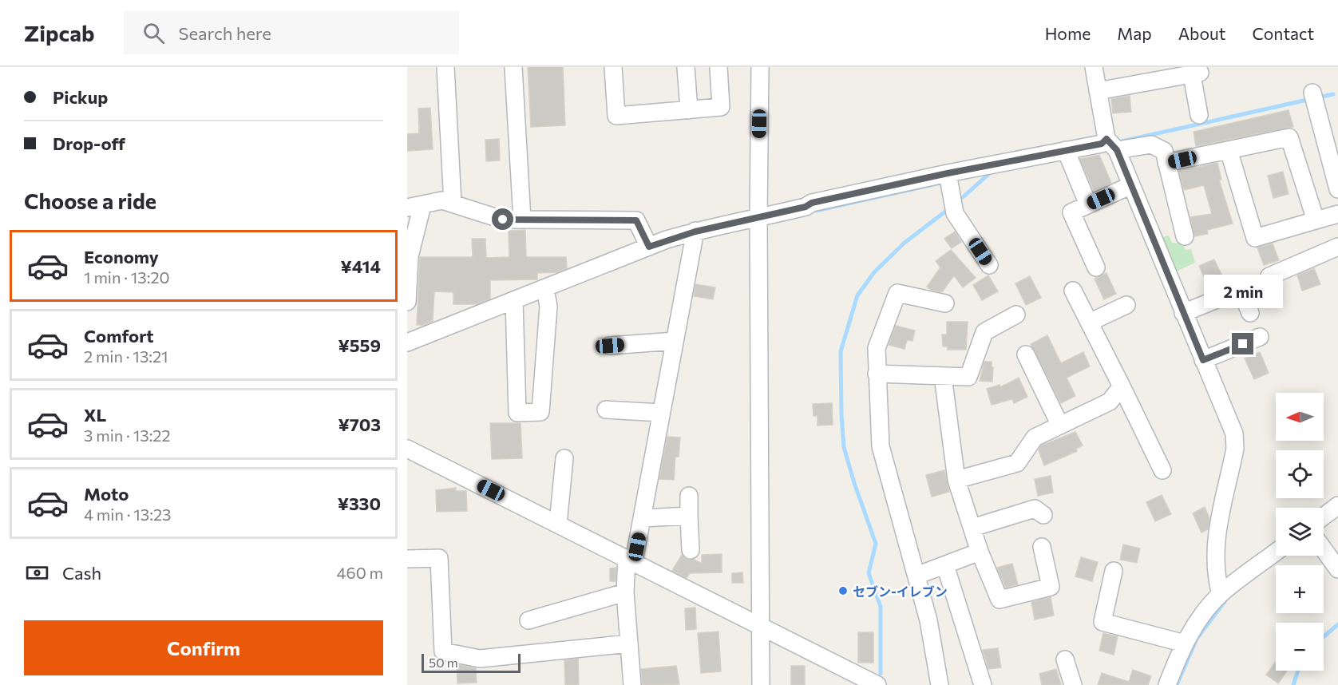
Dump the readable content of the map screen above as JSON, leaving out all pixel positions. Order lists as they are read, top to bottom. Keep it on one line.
{"places":["セブン-イレブン"],"scale_bar":"50 m","north":"left","page":{"header":"Zipcab","search":"Search here","nav":["Home","Map","About","Contact"],"banner":["Pickup","Drop-off"],"heading":"Choose a ride","list":[{"name":"Economy","note":"1 min · 13:20","value":"¥414"},{"name":"Comfort","note":"2 min · 13:21","value":"¥559"},{"name":"XL","note":"3 min · 13:22","value":"¥703"},{"name":"Moto","note":"4 min · 13:23","value":"¥330"}],"bubble":"2 min","map_buttons":["+","−"],"pay":["Cash","460 m"],"buttons":"Confirm","scale":"50 m"}}
